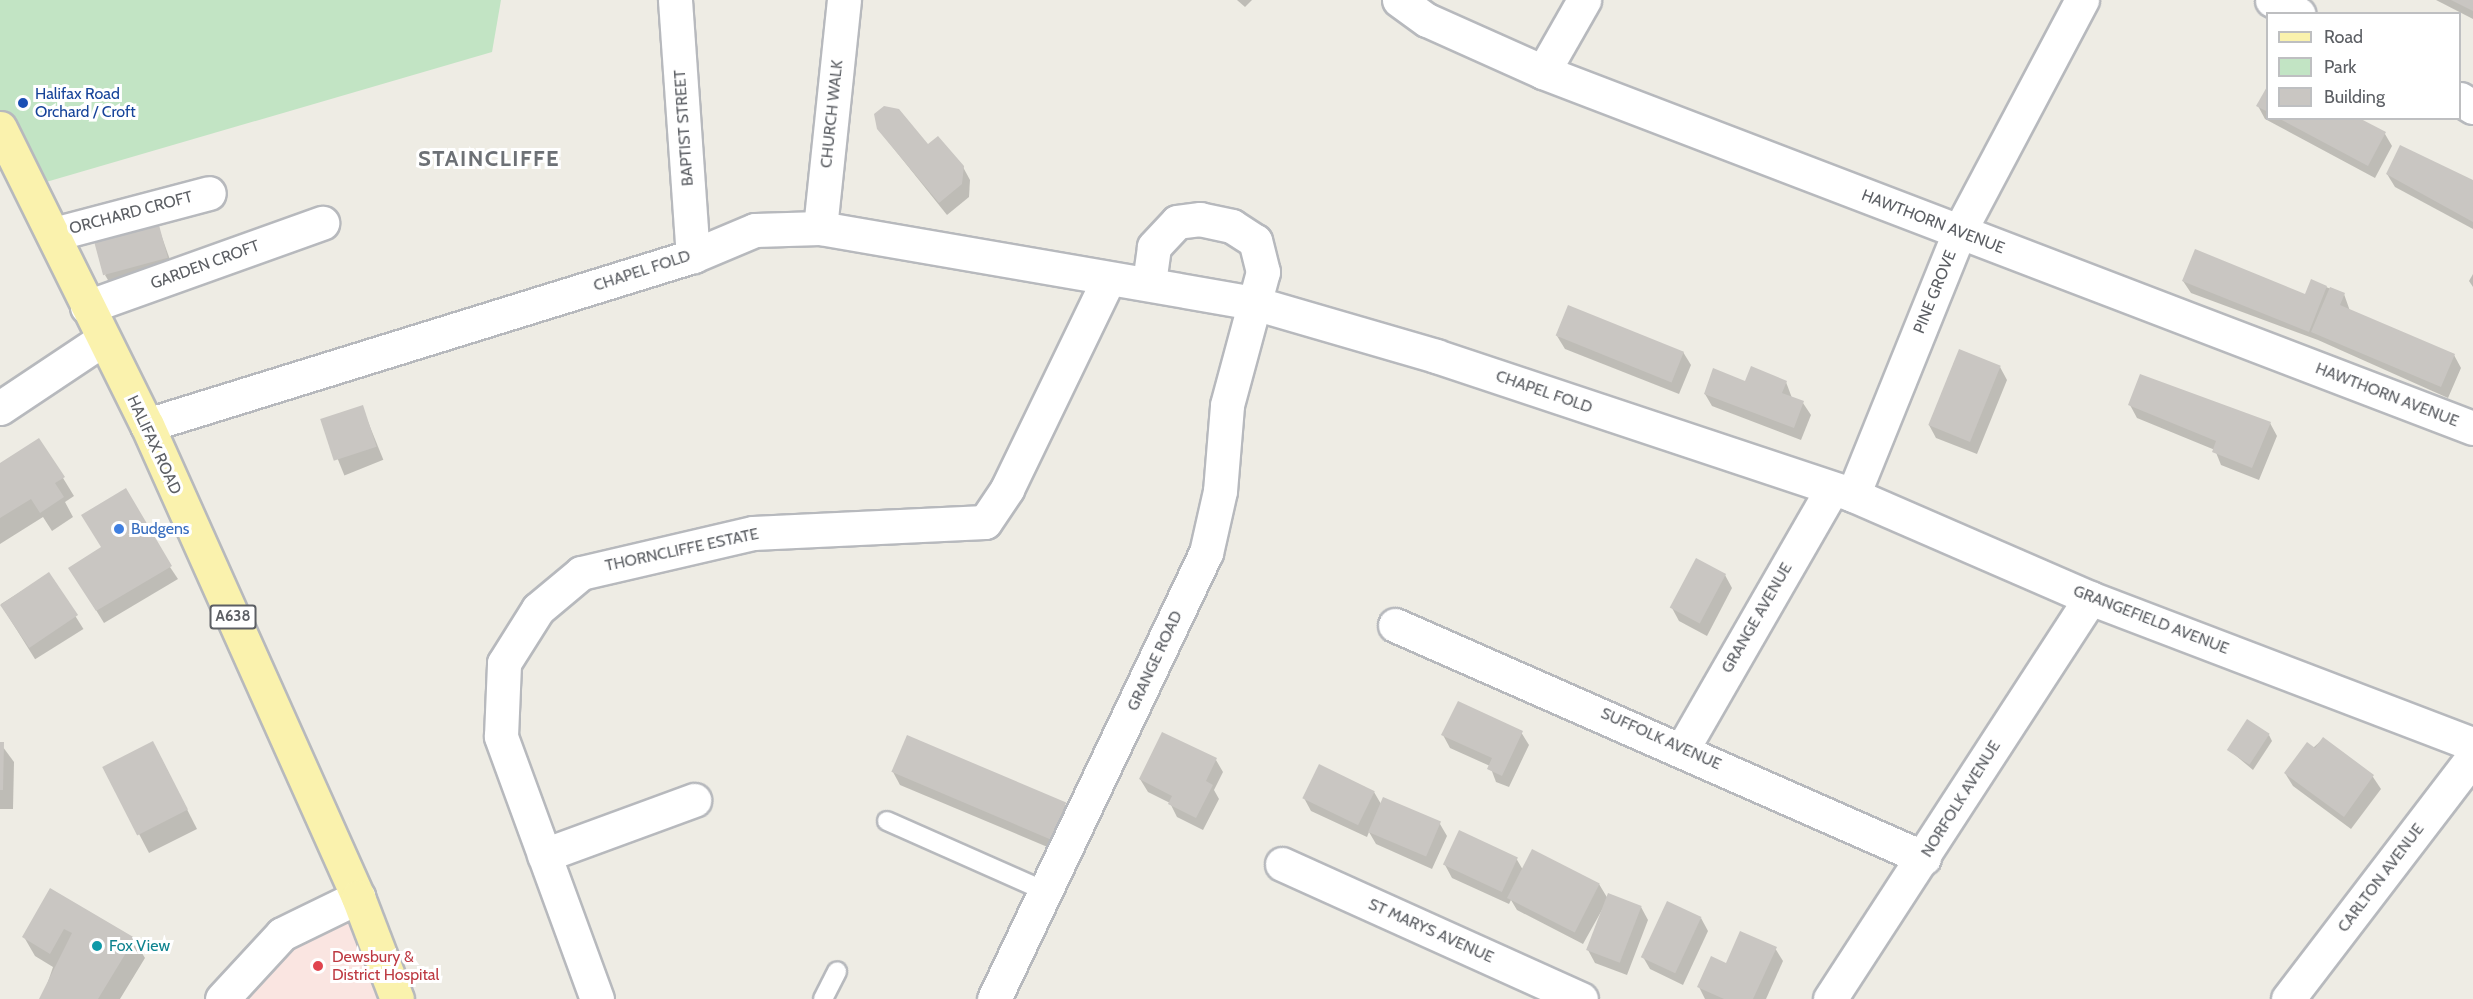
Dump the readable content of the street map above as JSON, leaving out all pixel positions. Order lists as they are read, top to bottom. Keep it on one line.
{"streets":{"main road":["HALIFAX ROAD","A638"],"street":["CHURCH WALK","BAPTIST STREET","ORCHARD CROFT","HAWTHORN AVENUE","GARDEN CROFT","CHAPEL FOLD","PINE GROVE","THORNCLIFFE ESTATE","GRANGE AVENUE","GRANGEFIELD AVENUE","GRANGE ROAD","SUFFOLK AVENUE","NORFOLK AVENUE","CARLTON AVENUE","ST MARYS AVENUE"]},"crossings":[["CHURCH WALK","CHAPEL FOLD"],["BAPTIST STREET","CHAPEL FOLD"],["ORCHARD CROFT","HALIFAX ROAD"],["HAWTHORN AVENUE","PINE GROVE"],["GARDEN CROFT","HALIFAX ROAD"],["CHAPEL FOLD","PINE GROVE"],["CHAPEL FOLD","HALIFAX ROAD"],["CHAPEL FOLD","THORNCLIFFE ESTATE"],["CHAPEL FOLD","GRANGE AVENUE"],["CHAPEL FOLD","GRANGEFIELD AVENUE"],["CHAPEL FOLD","GRANGE ROAD"],["PINE GROVE","GRANGE AVENUE"],["PINE GROVE","GRANGEFIELD AVENUE"],["GRANGE AVENUE","GRANGEFIELD AVENUE"],["GRANGE AVENUE","SUFFOLK AVENUE"],["GRANGEFIELD AVENUE","NORFOLK AVENUE"],["SUFFOLK AVENUE","NORFOLK AVENUE"]],"districts":["STAINCLIFFE"],"places":["Halifax Road Orchard / Croft","Budgens","Fox View","Dewsbury & District Hospital"],"legend":["Road","Park","Building"]}
